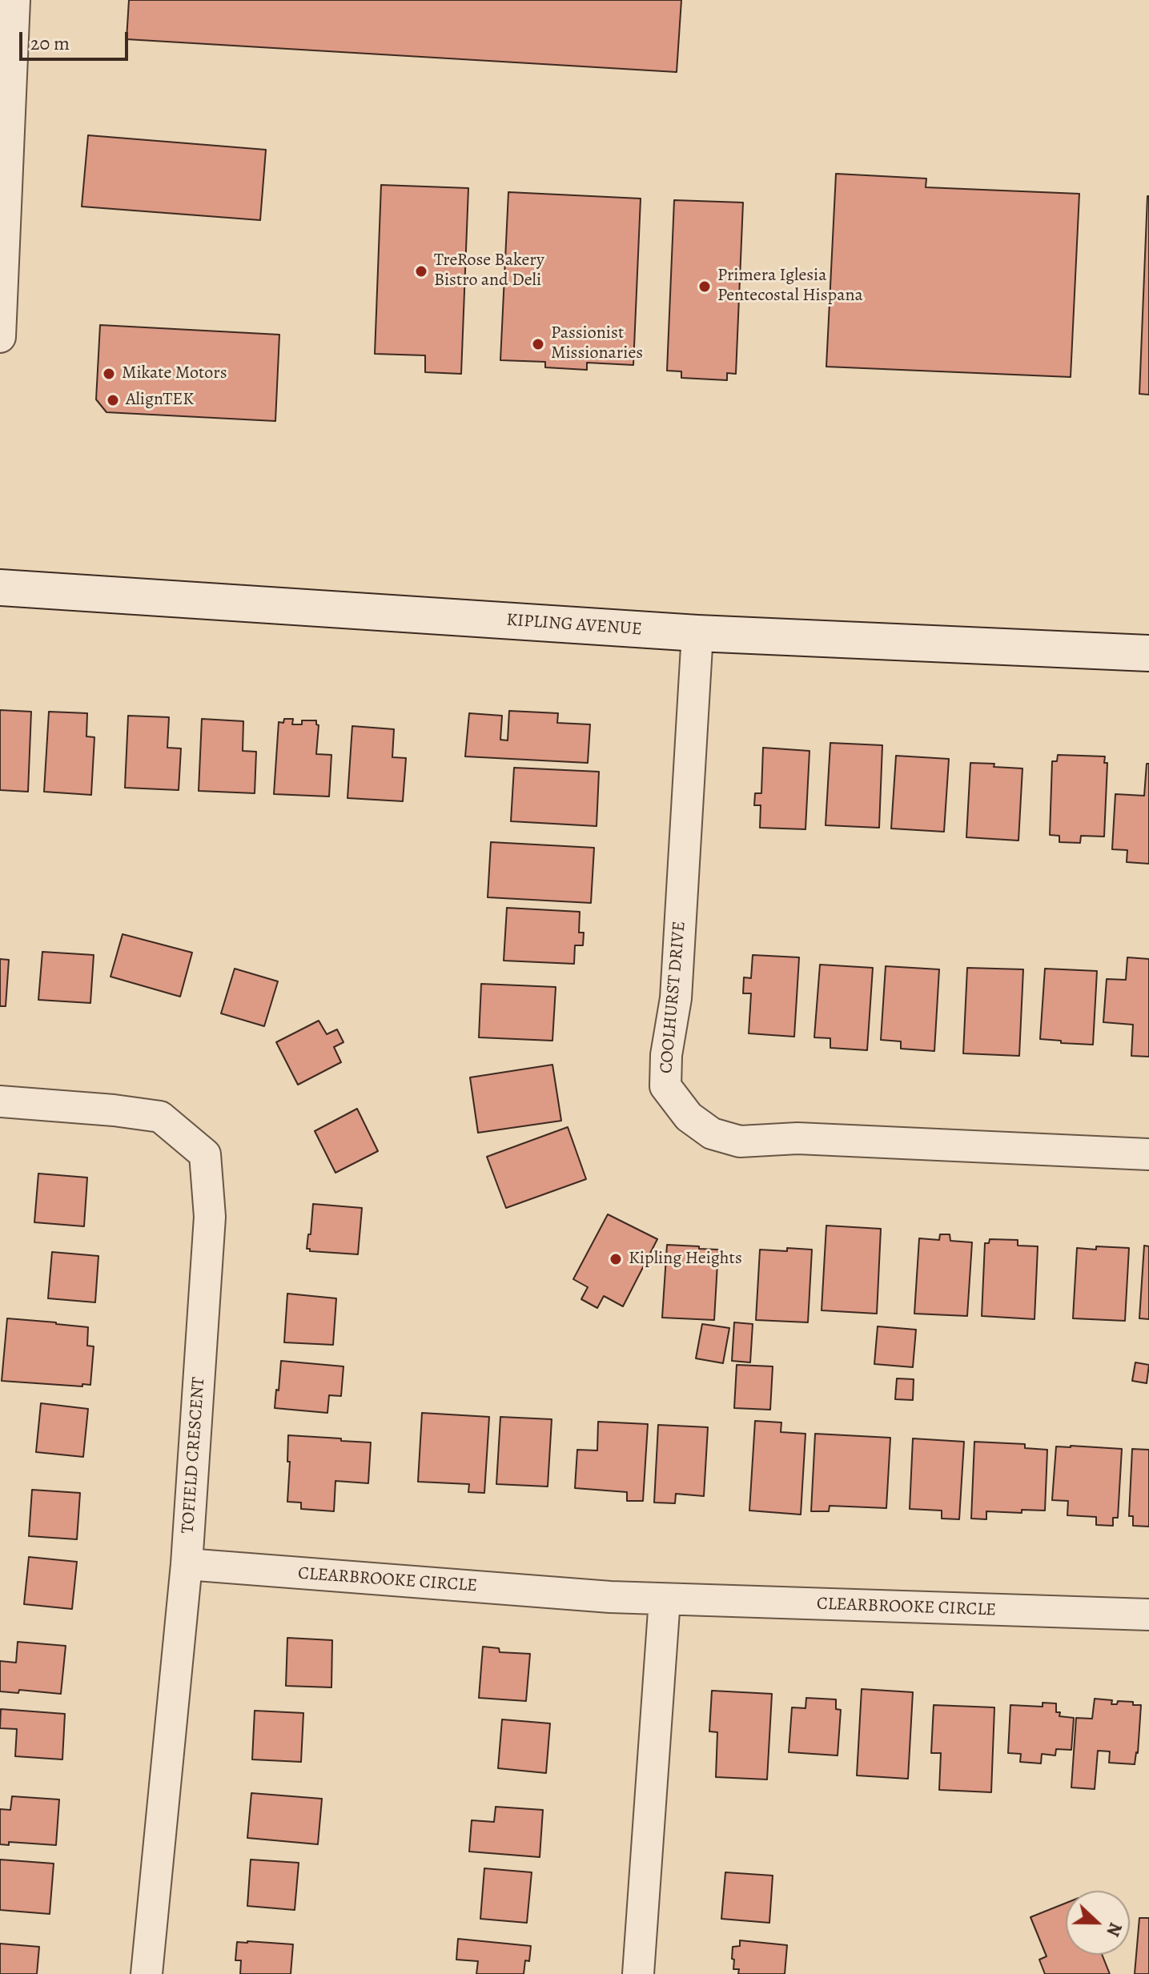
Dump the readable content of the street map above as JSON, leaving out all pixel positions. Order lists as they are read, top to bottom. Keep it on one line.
{"streets":{"main road":["KIPLING AVENUE"],"street":["COOLHURST DRIVE","TOFIELD CRESCENT","CLEARBROOKE CIRCLE"]},"crossings":[["KIPLING AVENUE","COOLHURST DRIVE"],["TOFIELD CRESCENT","CLEARBROOKE CIRCLE"]],"places":["TreRose Bakery Bistro and Deli","Primera Iglesia Pentecostal Hispana","Passionist Missionaries","Mikate Motors","AlignTEK","Kipling Heights"],"scale_bar":"20 m","north":"right"}
